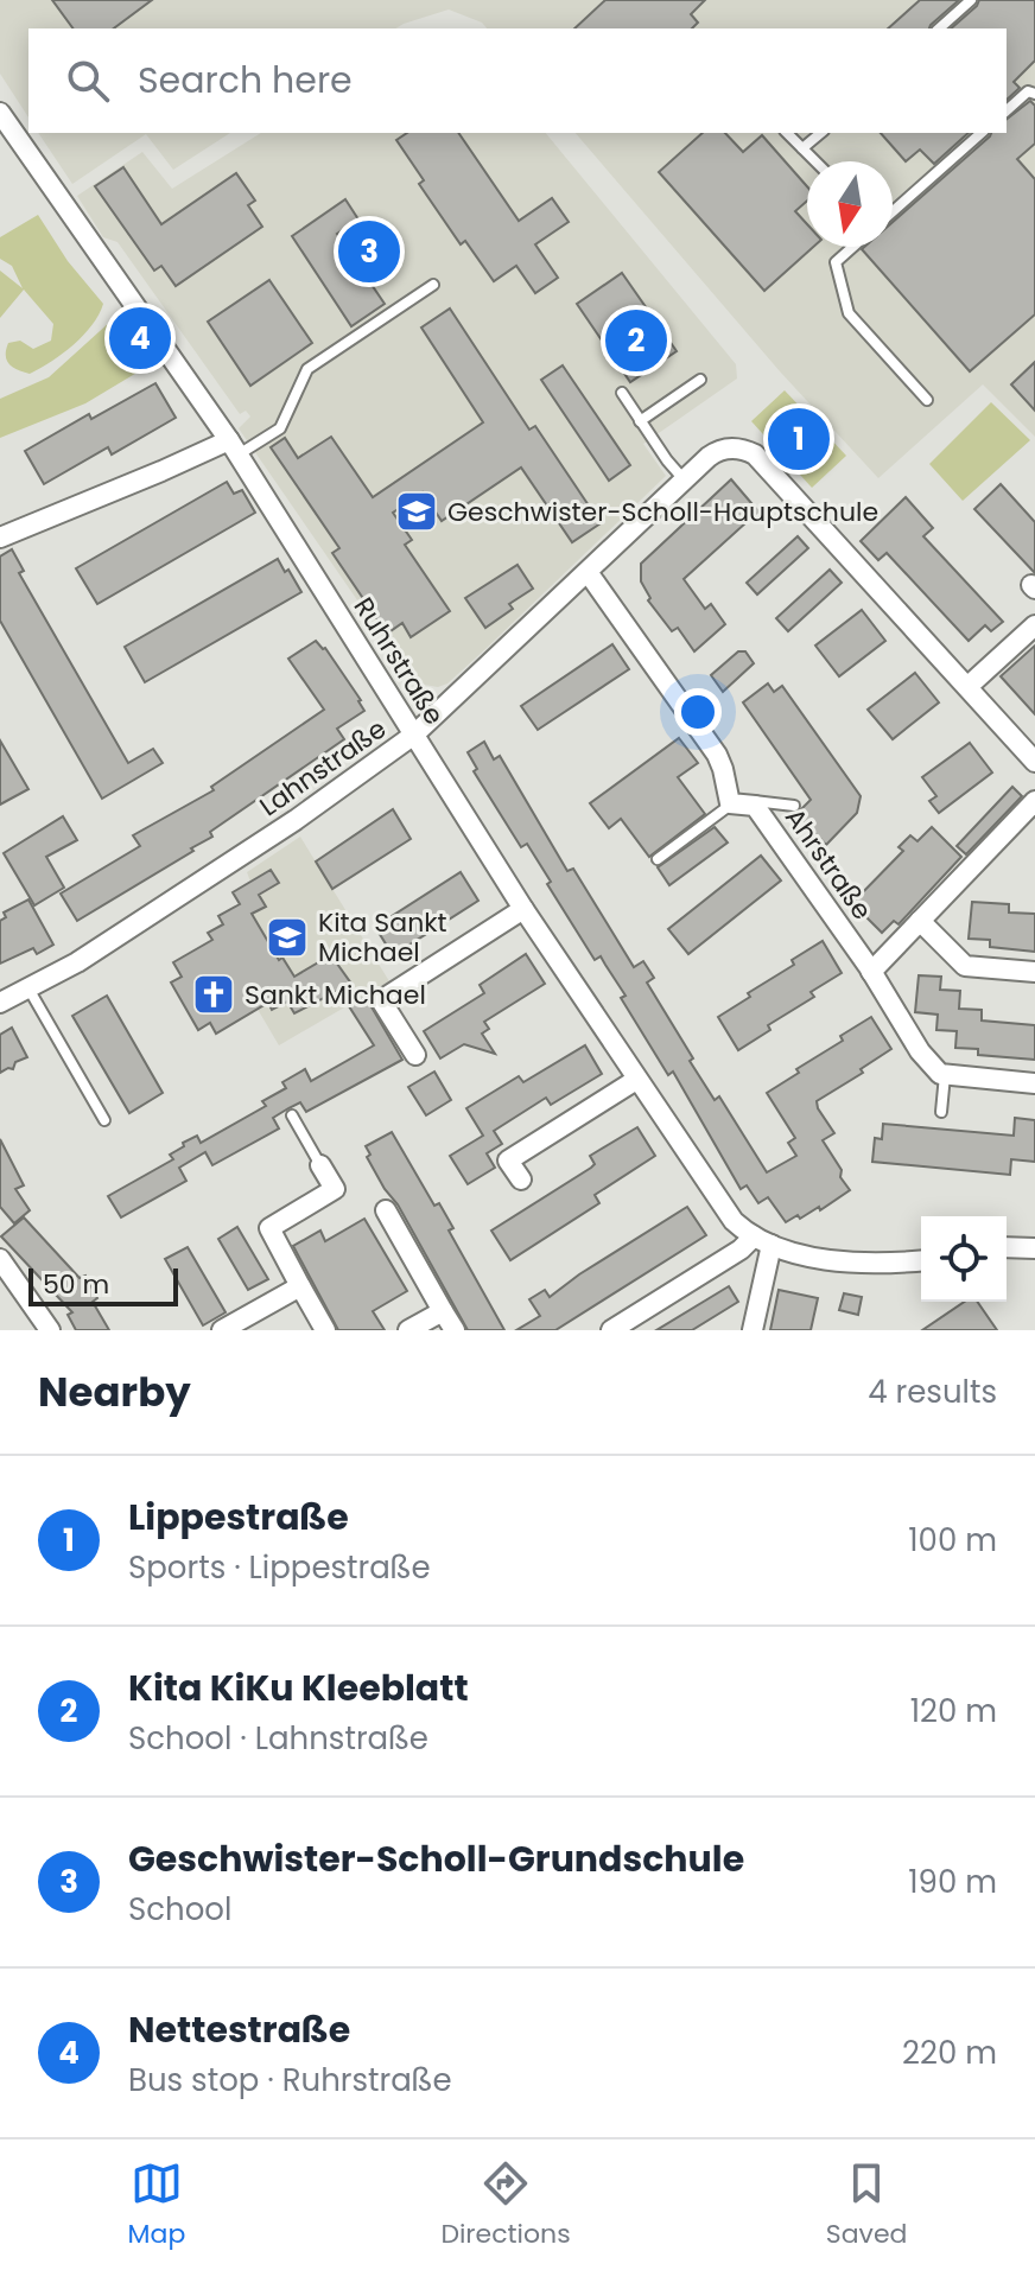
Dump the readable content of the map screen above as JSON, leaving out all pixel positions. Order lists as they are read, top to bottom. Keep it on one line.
{"streets":{"street":["Ruhrstraße","Lahnstraße","Ahrstraße"]},"crossings":[["Ruhrstraße","Lahnstraße"]],"places":{"school or university":["Geschwister-Scholl-Hauptschule","Kita Sankt Michael"],"church":["Sankt Michael"]},"scale_bar":"50 m","north":"bottom","page":{"search":"Search here","pins":["3","4","2","1"],"scale":"50 m","heading":["Nearby","4 results"],"list":[{"mark":"1","name":"Lippestraße","note":"Sports · Lippestraße","value":"100 m"},{"mark":"2","name":"Kita KiKu Kleeblatt","note":"School · Lahnstraße","value":"120 m"},{"mark":"3","name":"Geschwister-Scholl-Grundschule","note":"School","value":"190 m"},{"mark":"4","name":"Nettestraße","note":"Bus stop · Ruhrstraße","value":"220 m"}],"nav":["Map","Directions","Saved"]}}
